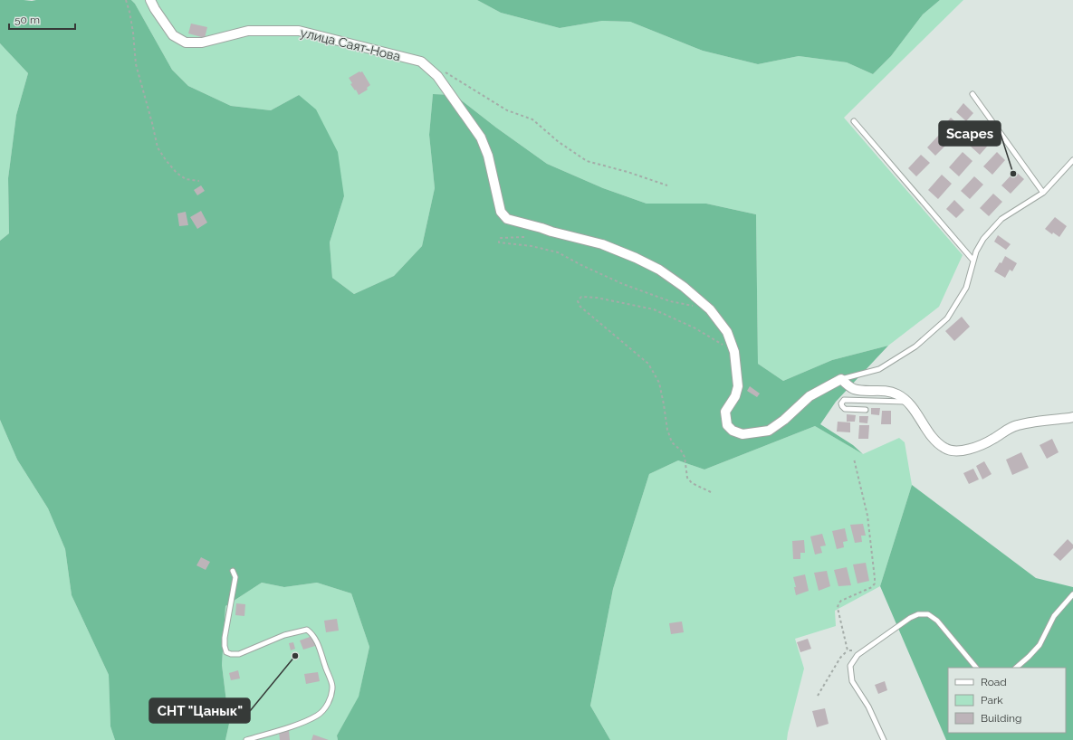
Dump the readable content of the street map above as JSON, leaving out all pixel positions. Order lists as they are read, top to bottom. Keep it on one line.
{"streets":{"street":["улица Саят-Нова"]},"places":["Scapes","СНТ \"Цанык\""],"legend":["Road","Park","Building"],"scale_bar":"50 m"}
